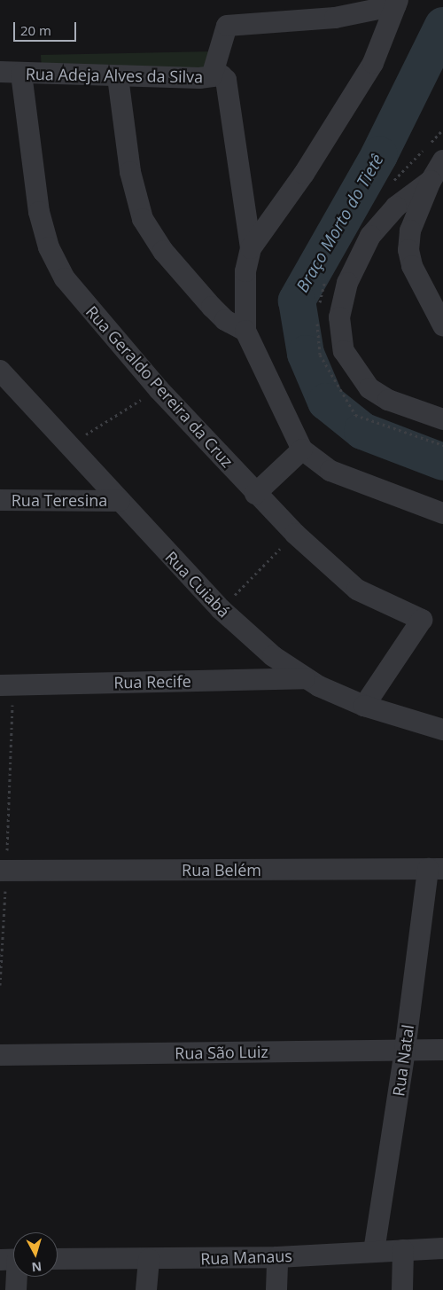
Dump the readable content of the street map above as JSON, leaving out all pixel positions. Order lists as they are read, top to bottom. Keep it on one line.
{"streets":{"street":["Rua Adeja Alves da Silva","Rua Geraldo Pereira da Cruz","Rua Teresina","Rua Cuiabá","Rua Recife","Rua Belém","Rua São Luiz","Rua Natal","Rua Manaus"]},"crossings":[["Rua Adeja Alves da Silva","Rua Geraldo Pereira da Cruz"],["Rua Geraldo Pereira da Cruz","Rua Cuiabá"],["Rua Teresina","Rua Cuiabá"],["Rua Cuiabá","Rua Recife"],["Rua Belém","Rua Natal"],["Rua São Luiz","Rua Natal"],["Rua Natal","Rua Manaus"]],"water":["Braço Morto do Tietê"],"scale_bar":"20 m","north":"bottom"}
